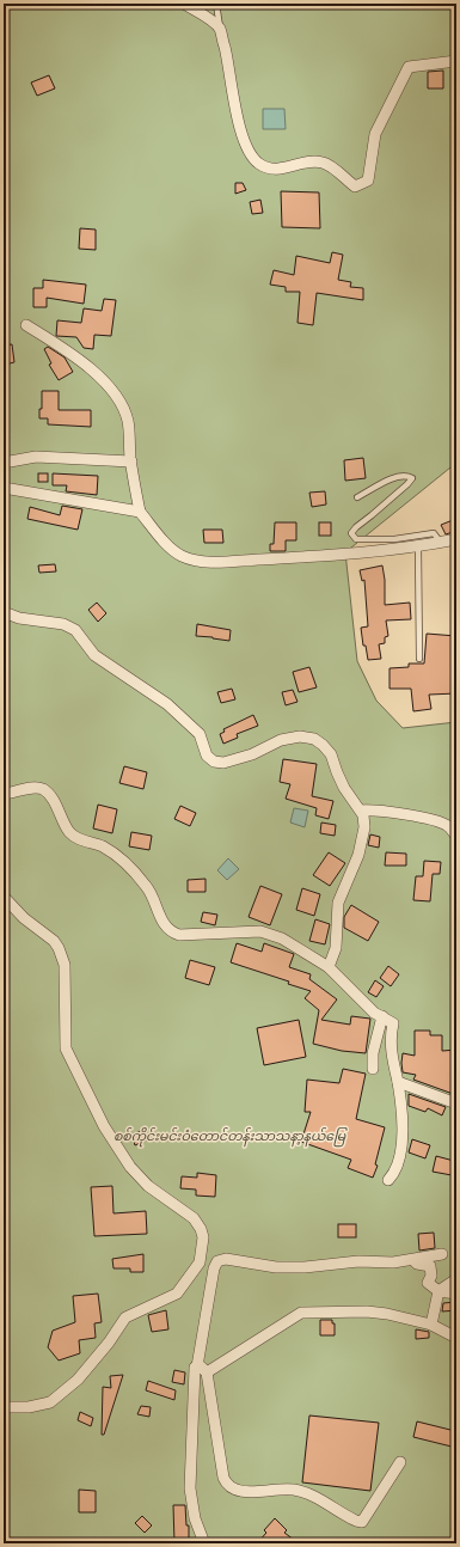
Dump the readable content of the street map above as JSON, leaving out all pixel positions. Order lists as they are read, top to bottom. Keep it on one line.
{"parks":["စစ်ကိုင်းမင်းဝံတောင်တန်းသာသနာ့နယ်မြေ"]}
